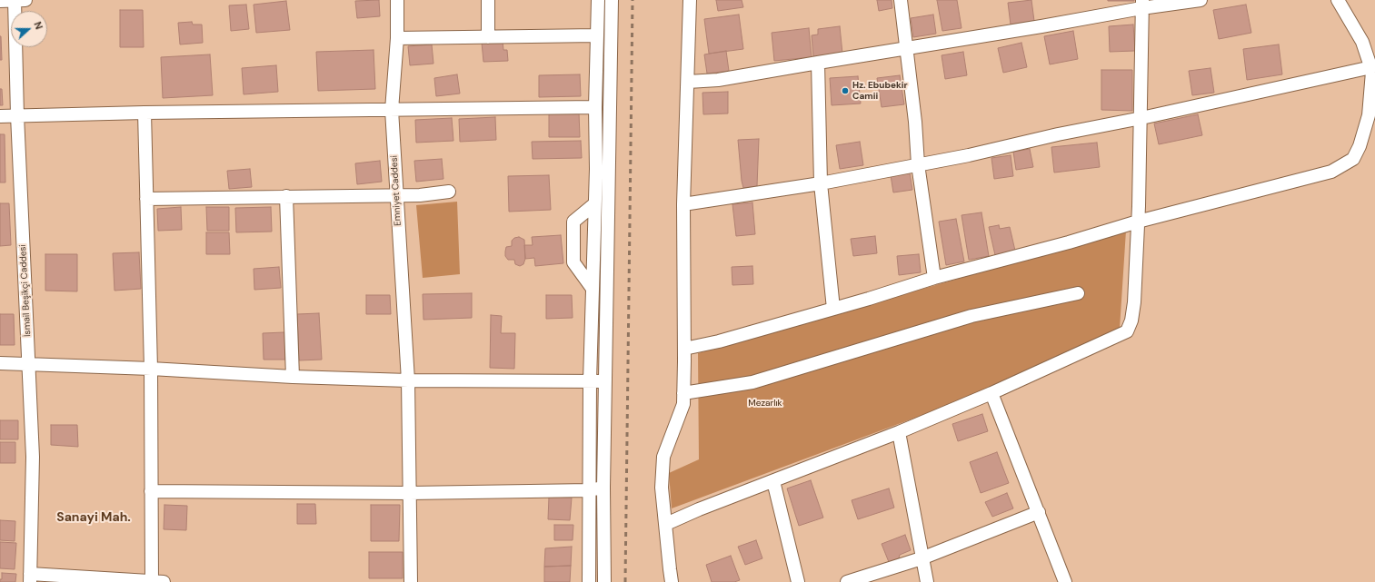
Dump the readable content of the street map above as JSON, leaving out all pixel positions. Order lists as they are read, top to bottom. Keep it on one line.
{"streets":{"street":["Emniyet Caddesi","İsmail Beşikçi Caddesi"]},"districts":["Sanayi Mah."],"parks":["Mezarlık"],"places":["Hz. Ebubekir Camii"],"north":"right"}
